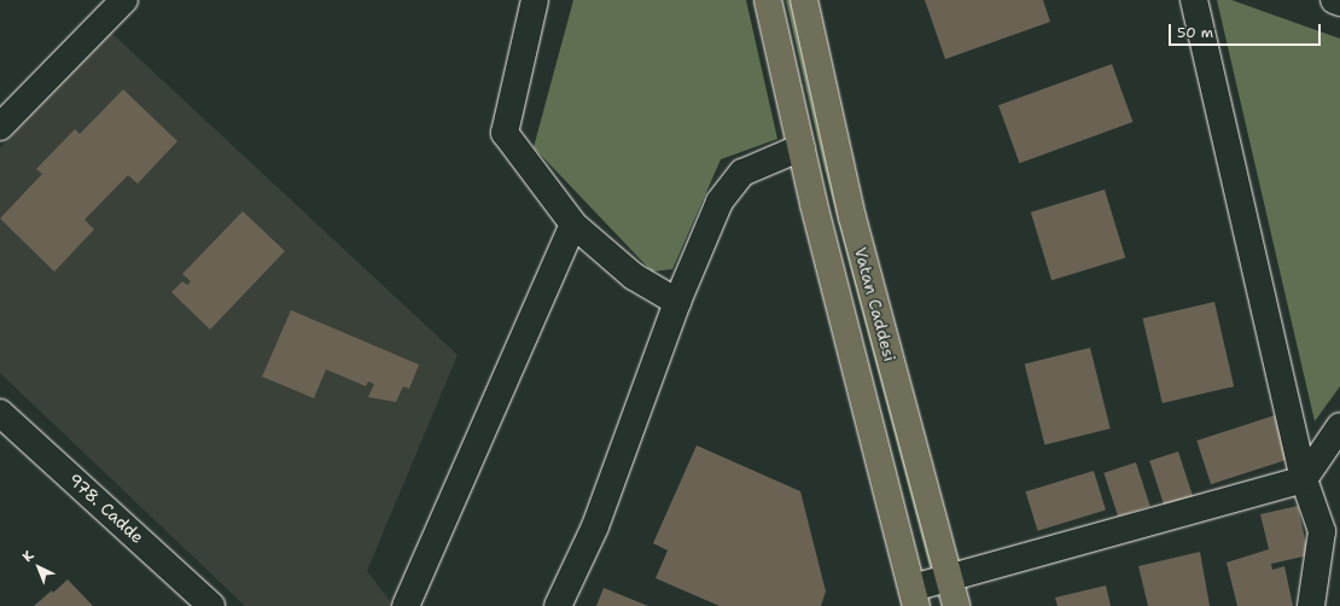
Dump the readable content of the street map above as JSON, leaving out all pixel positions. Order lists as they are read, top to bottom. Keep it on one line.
{"streets":{"main road":["Vatan Caddesi"],"street":["978. Cadde"]},"scale_bar":"50 m","north":"top left"}
